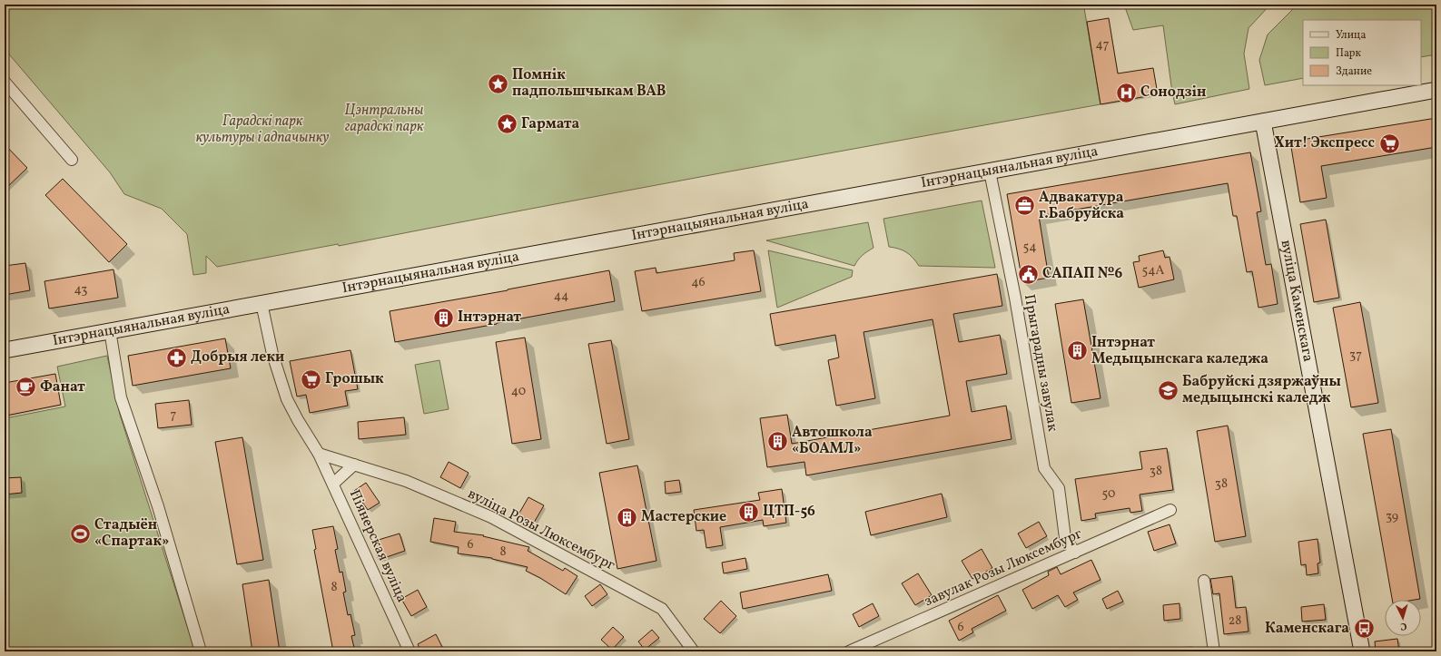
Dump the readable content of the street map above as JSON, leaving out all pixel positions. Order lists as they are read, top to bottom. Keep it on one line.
{"streets":{"main road":["Інтэрнацыянальная вуліца","вуліца Каменскага"],"street":["Прыгарадны завулак","вуліца Розы Люксембург","Піянерская вуліца","завулак Розы Люксембург"]},"crossings":[["Інтэрнацыянальная вуліца","вуліца Каменскага"],["Інтэрнацыянальная вуліца","Прыгарадны завулак"],["Інтэрнацыянальная вуліца","Піянерская вуліца"],["Прыгарадны завулак","завулак Розы Люксембург"],["вуліца Розы Люксембург","Піянерская вуліца"]],"parks":["Цэнтральны гарадскі парк","Гарадскі парк культуры і адпачынку"],"places":{"place":["Помнік падпольшчыкам ВАВ","Гармата"],"hospital":["Сонодзін"],"supermarket":["Хит! Экспресс","Грошык"],"office":["Адвакатура г.Бабруйска"],"public building":["САПАП №6"],"building":["Інтэрнат","Інтэрнат Медыцынскага каледжа","Автошкола «БОАМЛ»","ЦТП-56","Мастерские"],"pharmacy":["Добрыя леки"],"cafe":["Фанат"],"school or university":["Бабруйскі дзяржаўны медыцынскі каледж"],"sports":["Стадыён «Спартак»"],"bus stop":["Каменскага"]},"house_numbers":["47","54","54А","46","43","44","37","40","7","38","38","50","39","6","8","8","28","6"],"legend":["Улица","Парк","Здание"],"north":"bottom"}
